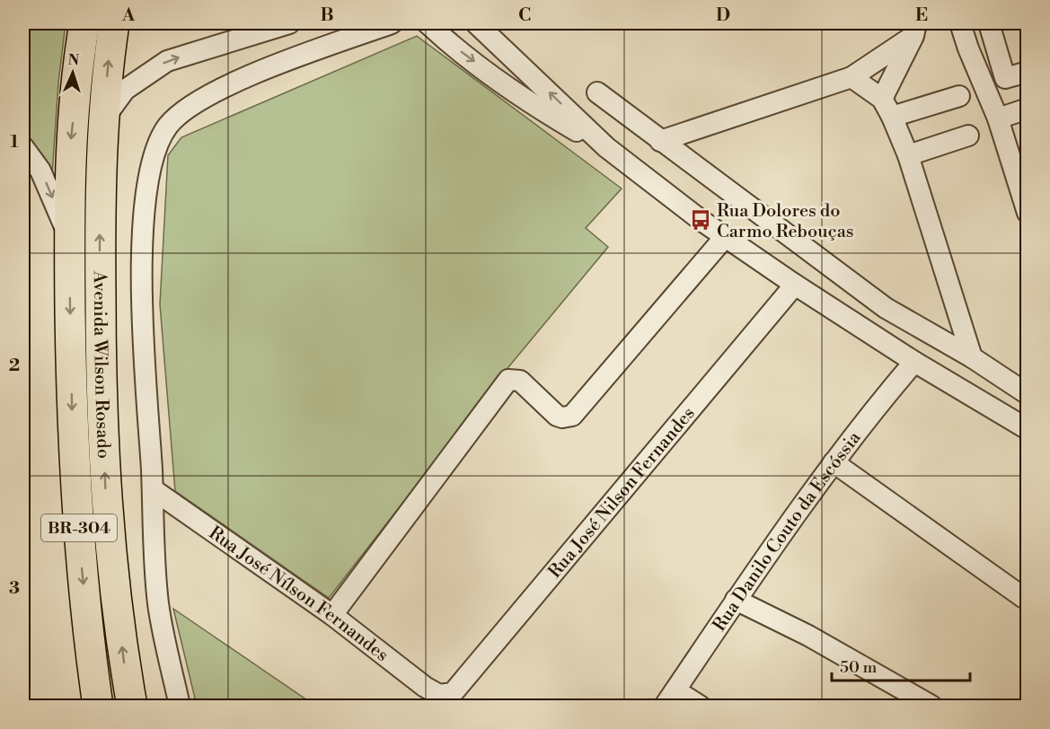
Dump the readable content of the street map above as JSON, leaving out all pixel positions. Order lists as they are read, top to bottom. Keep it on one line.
{"streets":{"highway":["Avenida Wilson Rosado","BR-304"],"street":["Rua José Nilson Fernandes","Rua Danilo Couto da Escóssia","Rua José Nílson Fernandes"]},"crossings":[["Rua José Nilson Fernandes","Rua José Nílson Fernandes"]],"places":{"bus stop":["Rua Dolores do Carmo Rebouças"]},"scale_bar":"50 m","north":"top","grid":{"columns":["A","B","C","D","E"],"rows":["1","2","3"]}}
